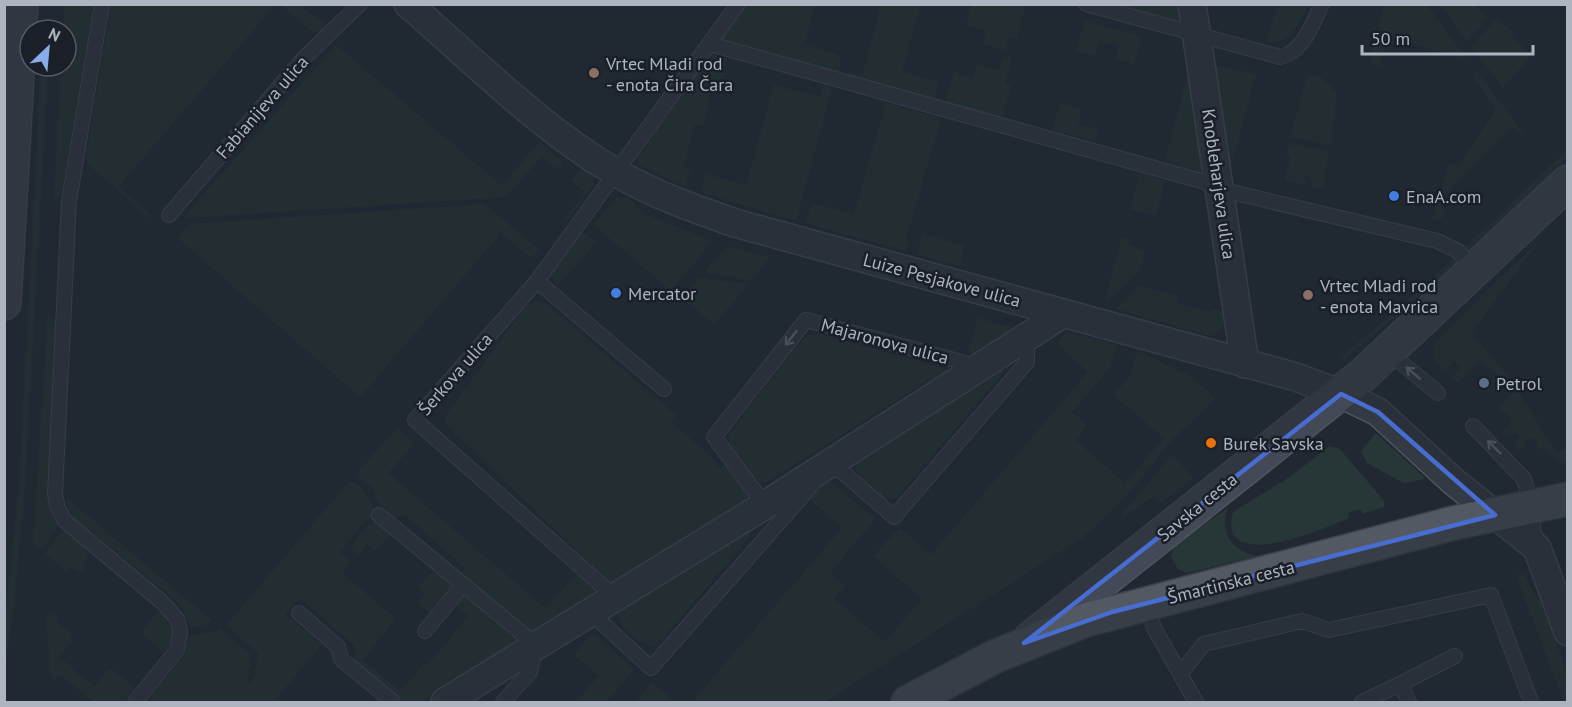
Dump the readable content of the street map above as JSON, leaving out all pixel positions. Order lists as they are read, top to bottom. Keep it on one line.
{"streets":{"main road":["Šmartinska cesta"],"street":["Knobleharjeva ulica","Luize Pesjakove ulica","Majaronova ulica","Savska cesta"],"lane":["Fabianijeva ulica","Šerkova ulica"]},"crossings":[["Knobleharjeva ulica","Luize Pesjakove ulica"],["Luize Pesjakove ulica","Majaronova ulica"],["Luize Pesjakove ulica","Šerkova ulica"],["Luize Pesjakove ulica","Savska cesta"],["Luize Pesjakove ulica","Šmartinska cesta"],["Majaronova ulica","Šerkova ulica"],["Savska cesta","Šmartinska cesta"]],"places":["Vrtec Mladi rod - enota Čira Čara","EnaA.com","Mercator","Vrtec Mladi rod - enota Mavrica","Petrol","Burek Savska"],"scale_bar":"50 m","north":"top right"}
